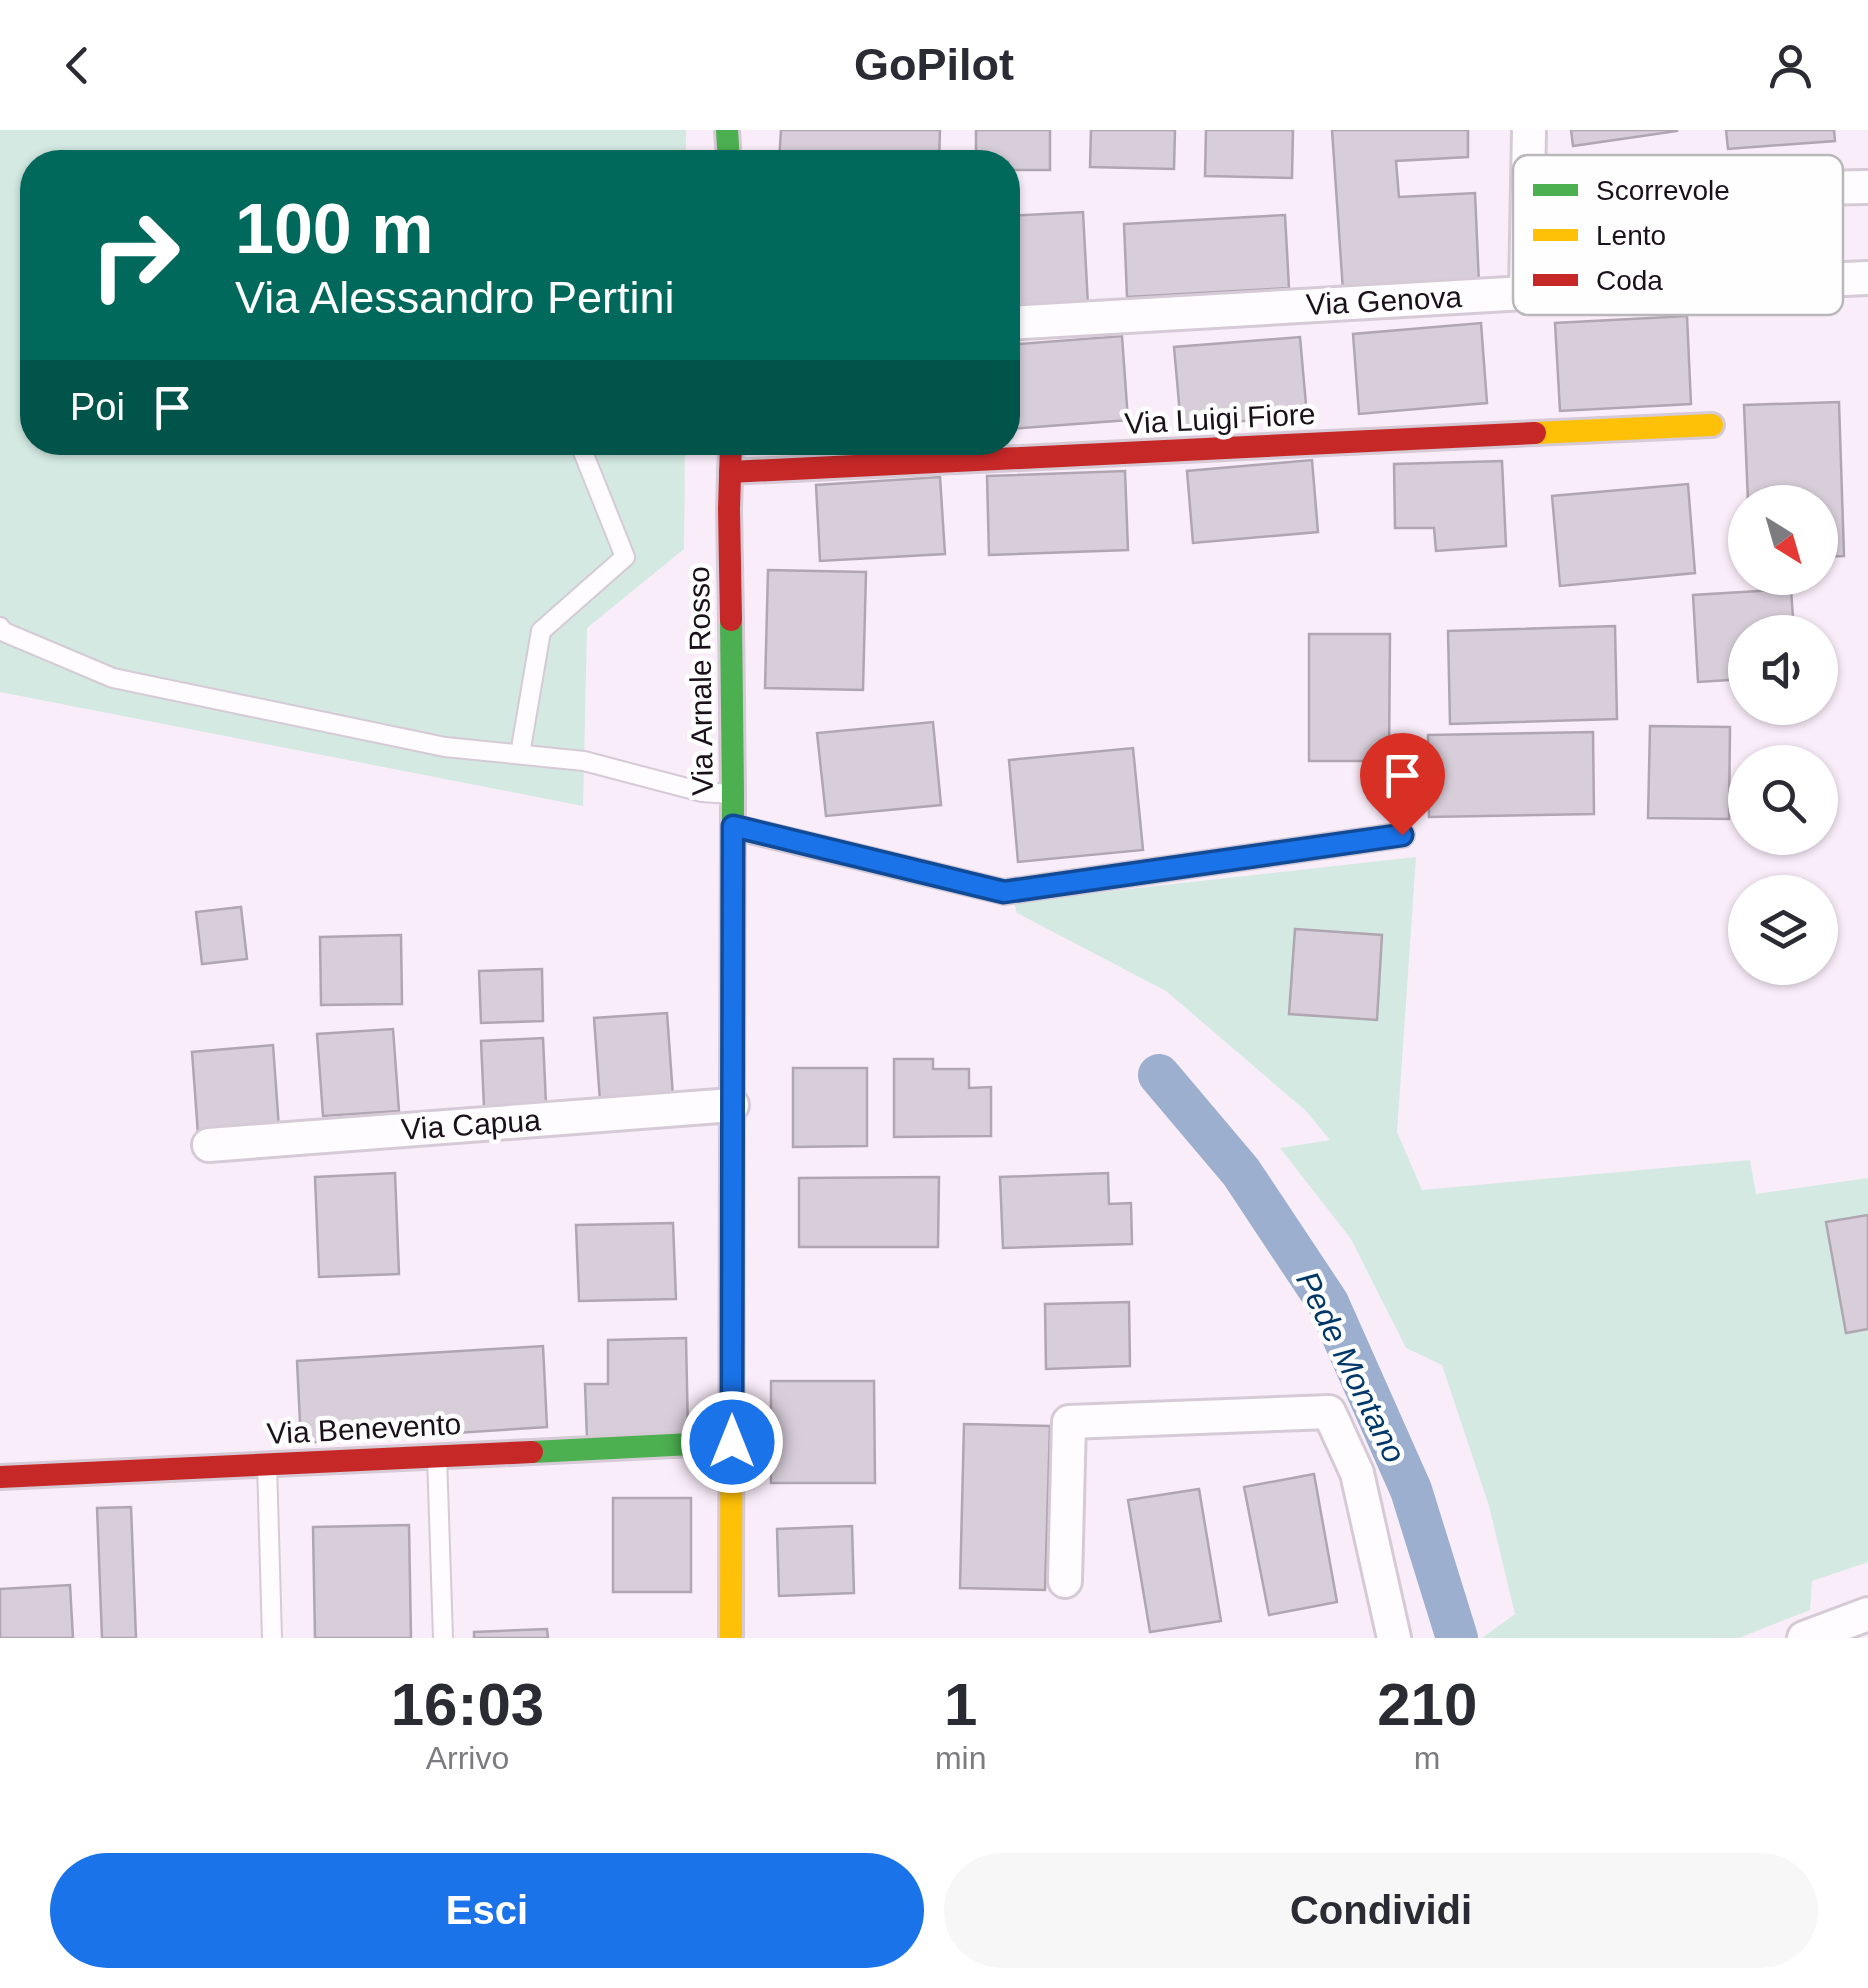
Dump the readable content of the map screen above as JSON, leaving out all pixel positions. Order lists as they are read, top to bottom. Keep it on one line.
{"streets":{"street":["Via Genova","Via Luigi Fiore","Via Arnale Rosso","Via Capua","Via Benevento"]},"crossings":[["Via Luigi Fiore","Via Arnale Rosso"],["Via Arnale Rosso","Via Capua"],["Via Arnale Rosso","Via Benevento"]],"water":["Pede Montano"],"legend":["Scorrevole","Lento","Coda"],"north":"bottom right","page":{"header":"GoPilot","turn":["100 m","Via Alessandro Pertini"],"then":"Poi","eta":["16:03","Arrivo","1","min","210","m"],"buttons":["Esci","Condividi"]}}
